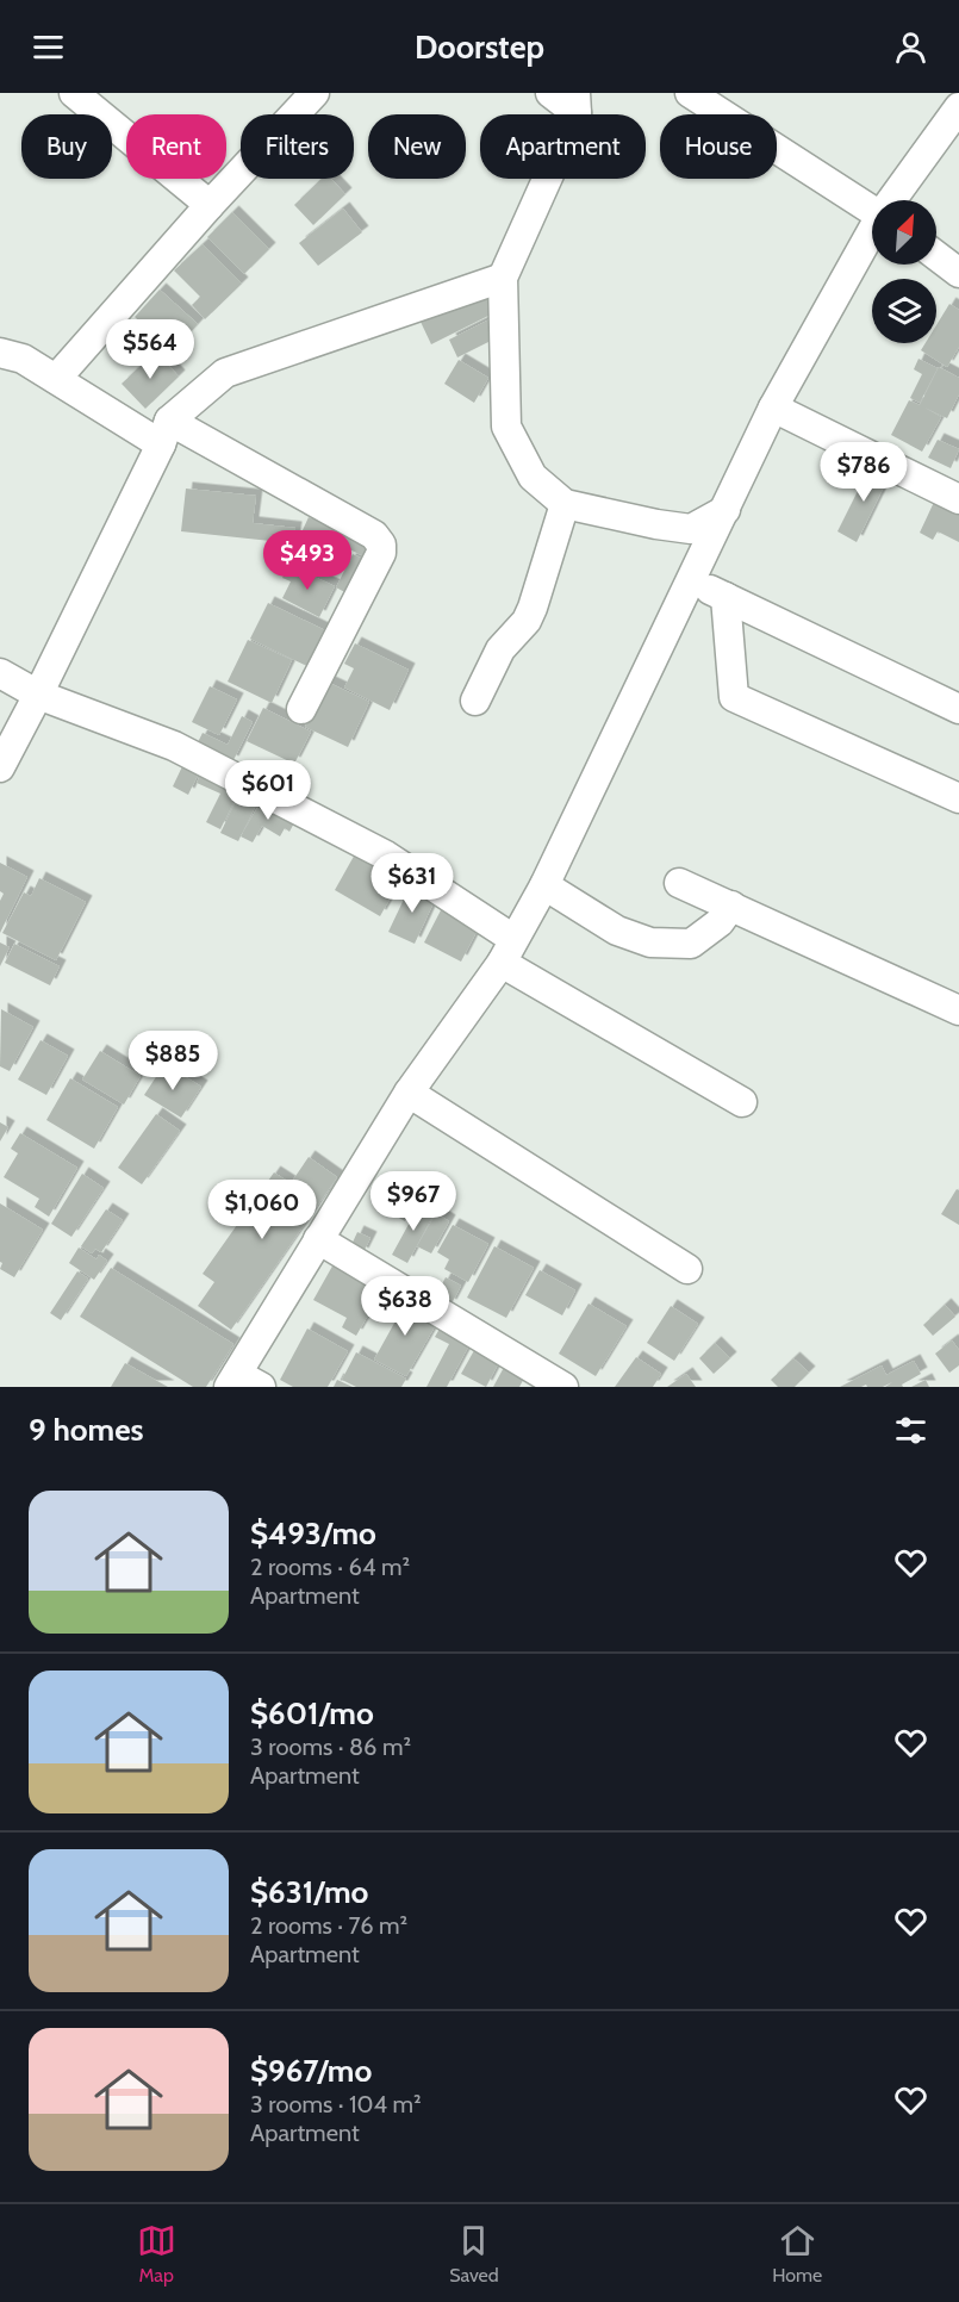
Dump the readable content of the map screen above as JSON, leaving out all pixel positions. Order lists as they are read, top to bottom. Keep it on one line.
{"north":"top right","page":{"header":"Doorstep","chip":["Buy","Rent","Filters","New","Apartment","House"],"price":["$564","$786","$493","$601","$631","$885","$967","$1,060","$638"],"heading":"9 homes","list":[{"name":"$493/mo","note":"2 rooms · 64 m² · Apartment"},{"name":"$601/mo","note":"3 rooms · 86 m² · Apartment"},{"name":"$631/mo","note":"2 rooms · 76 m² · Apartment"},{"name":"$967/mo","note":"3 rooms · 104 m² · Apartment"}],"tabs":["Map","Saved","Home"]}}
